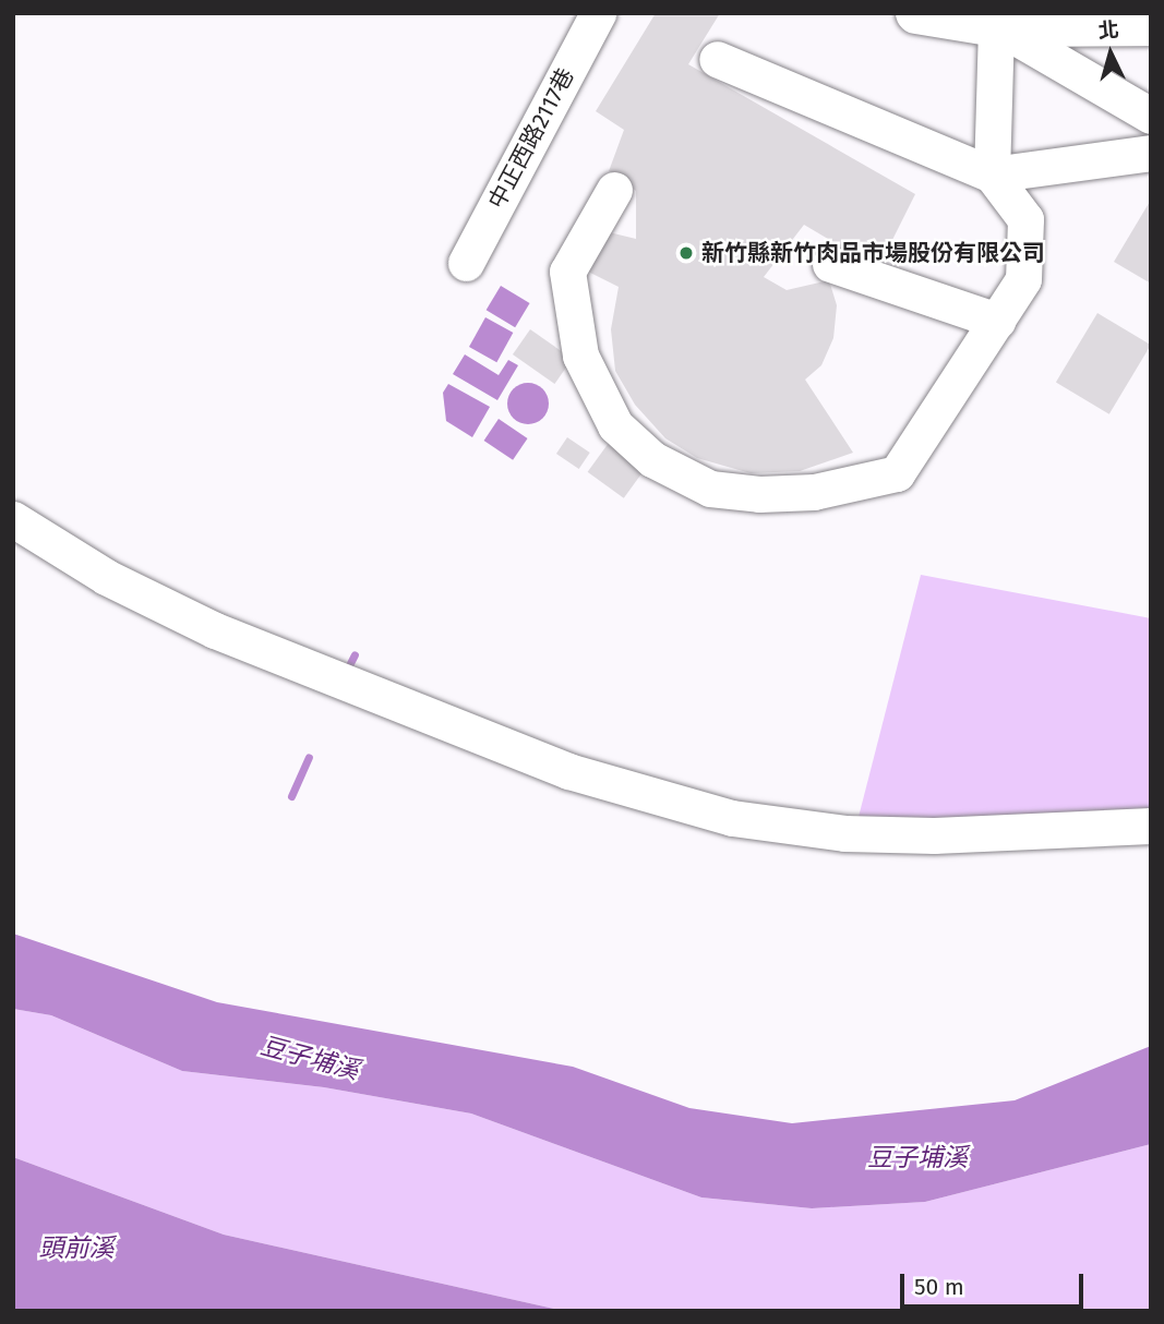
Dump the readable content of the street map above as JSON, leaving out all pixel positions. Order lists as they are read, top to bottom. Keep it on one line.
{"streets":{"street":["中正西路2117巷"]},"water":["豆子埔溪","頭前溪"],"places":["新竹縣新竹肉品市場股份有限公司"],"scale_bar":"50 m","north":"top"}
